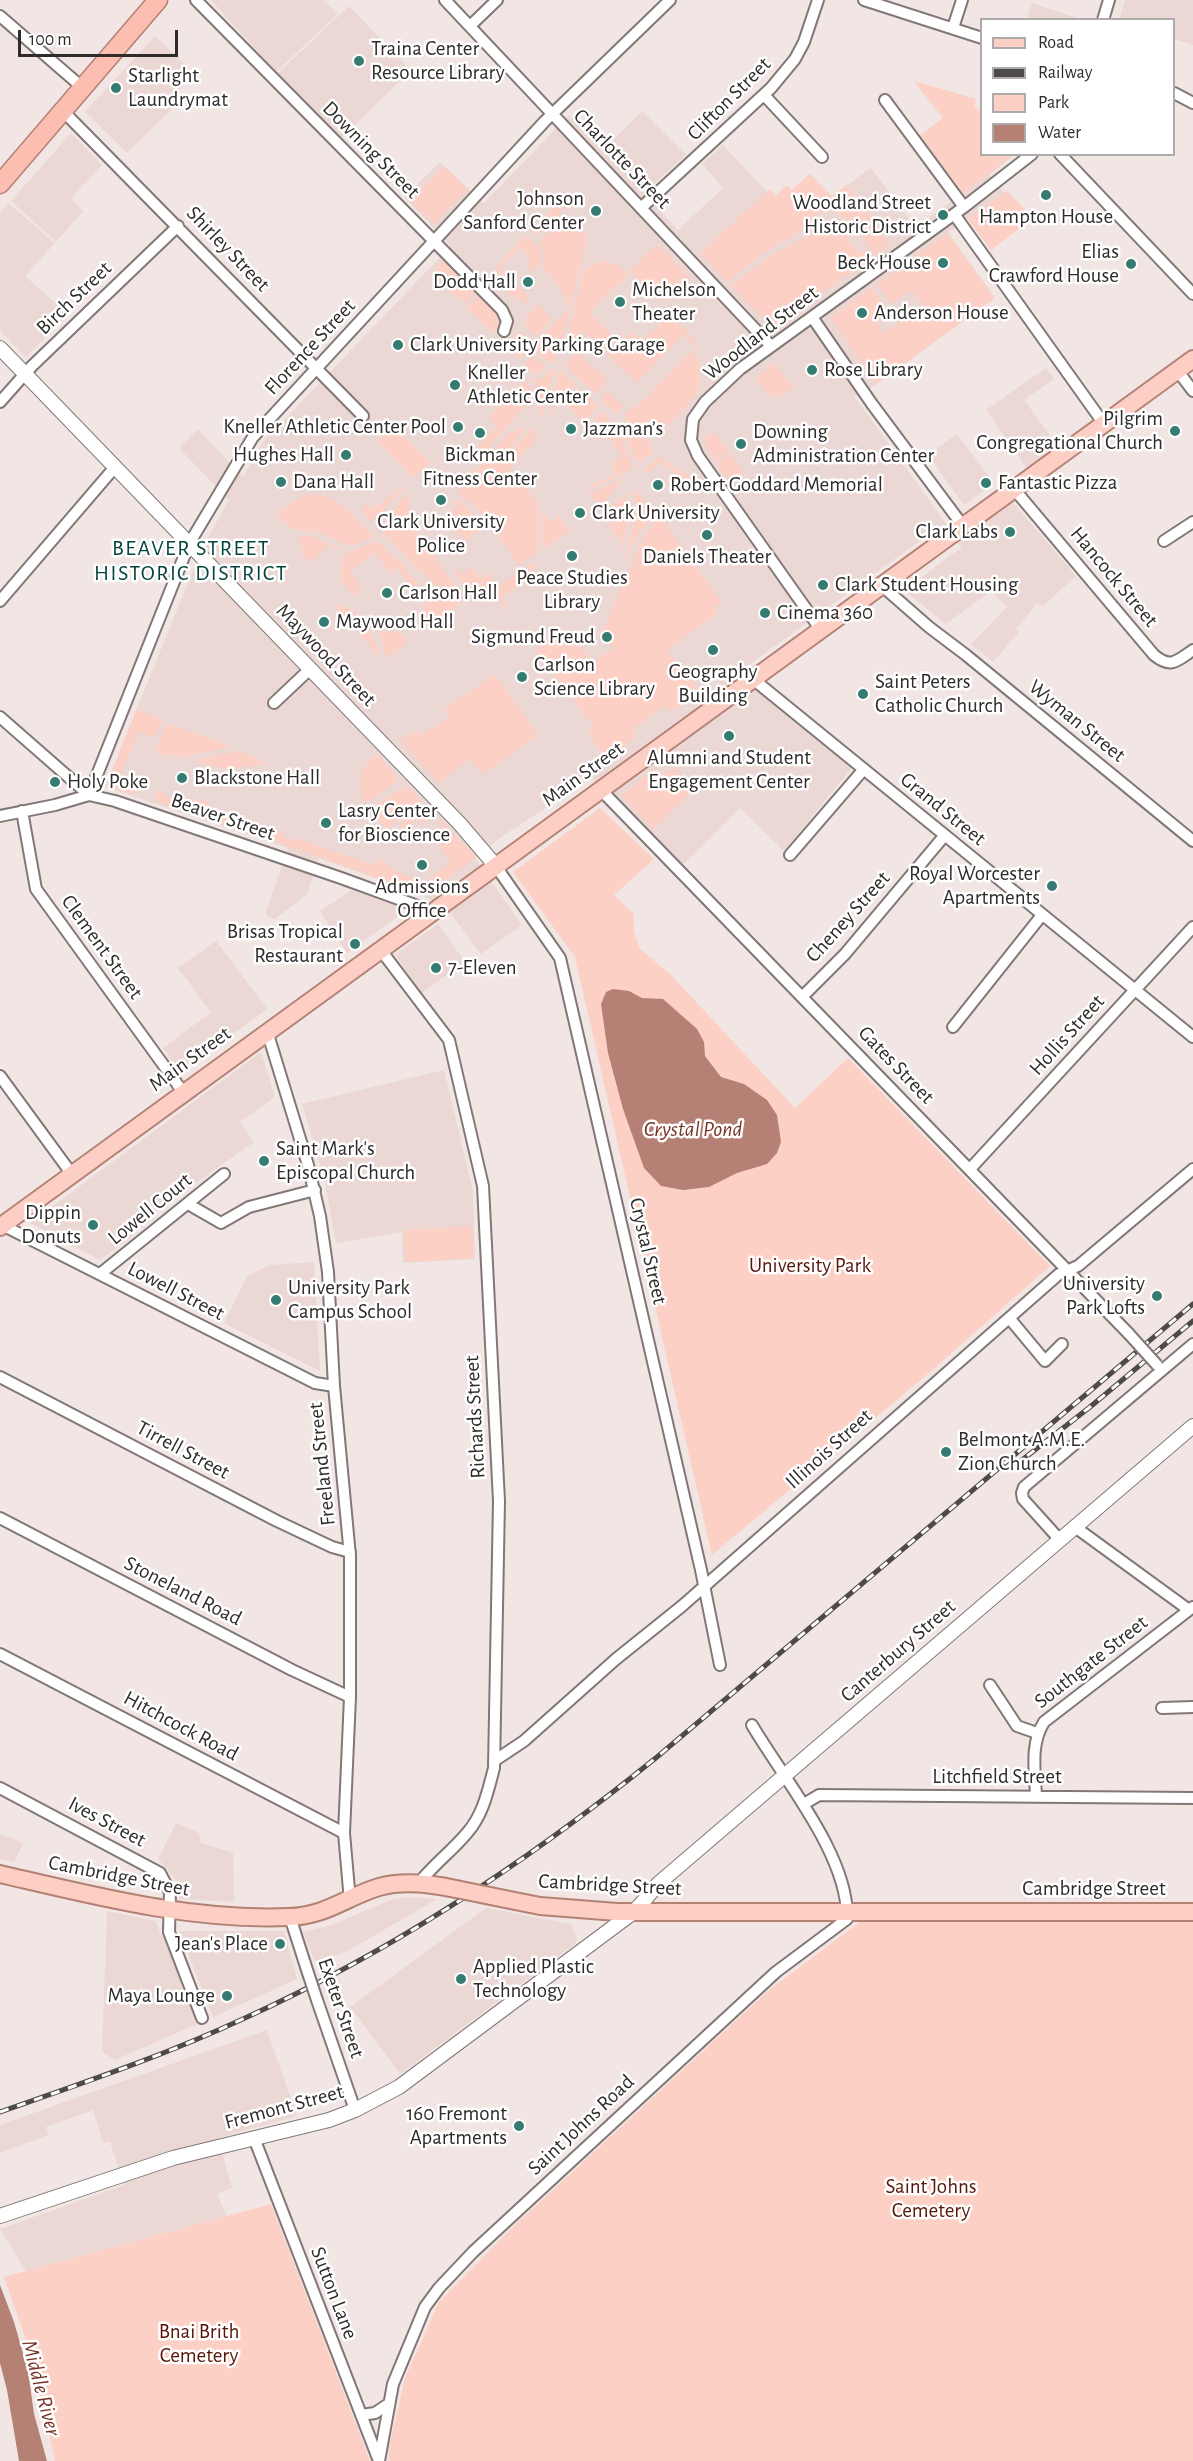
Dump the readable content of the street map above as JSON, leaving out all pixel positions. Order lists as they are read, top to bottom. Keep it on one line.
{"streets":{"main road":["Main Street","Cambridge Street"],"street":["Clifton Street","Downing Street","Charlotte Street","Shirley Street","Birch Street","Woodland Street","Florence Street","Hancock Street","Maywood Street","Wyman Street","Grand Street","Beaver Street","Cheney Street","Clement Street","Hollis Street","Gates Street","Lowell Court","Crystal Street","Lowell Street","Richards Street","Illinois Street","Tirrell Street","Freeland Street","Stoneland Road","Canterbury Street","Southgate Street","Hitchcock Road","Litchfield Street","Ives Street","Exeter Street","Fremont Street","Saint Johns Road","Sutton Lane"]},"crossings":[["Clifton Street","Charlotte Street"],["Downing Street","Florence Street"],["Charlotte Street","Woodland Street"],["Charlotte Street","Florence Street"],["Shirley Street","Birch Street"],["Shirley Street","Florence Street"],["Birch Street","Maywood Street"],["Woodland Street","Main Street"],["Florence Street","Maywood Street"],["Florence Street","Beaver Street"],["Hancock Street","Main Street"],["Maywood Street","Main Street"],["Maywood Street","Crystal Street"],["Wyman Street","Main Street"],["Main Street","Grand Street"],["Main Street","Beaver Street"],["Main Street","Clement Street"],["Main Street","Gates Street"],["Main Street","Crystal Street"],["Main Street","Lowell Street"],["Main Street","Richards Street"],["Main Street","Freeland Street"],["Grand Street","Cheney Street"],["Grand Street","Hollis Street"],["Beaver Street","Clement Street"],["Cheney Street","Gates Street"],["Hollis Street","Gates Street"],["Gates Street","Illinois Street"],["Lowell Court","Lowell Street"],["Crystal Street","Illinois Street"],["Lowell Street","Freeland Street"],["Richards Street","Illinois Street"],["Richards Street","Cambridge Street"],["Tirrell Street","Freeland Street"],["Freeland Street","Stoneland Road"],["Freeland Street","Hitchcock Road"],["Freeland Street","Cambridge Street"],["Canterbury Street","Cambridge Street"],["Canterbury Street","Fremont Street"],["Southgate Street","Litchfield Street"],["Ives Street","Cambridge Street"],["Cambridge Street","Exeter Street"],["Cambridge Street","Fremont Street"],["Cambridge Street","Saint Johns Road"],["Exeter Street","Fremont Street"],["Fremont Street","Sutton Lane"],["Saint Johns Road","Sutton Lane"]],"districts":["BEAVER STREET HISTORIC DISTRICT"],"water":["Crystal Pond","Middle River"],"parks":["University Park","Saint Johns Cemetery","Bnai Brith Cemetery"],"places":["Traina Center Resource Library","Starlight Laundrymat","Hampton House","Johnson Sanford Center","Woodland Street Historic District","Beck House","Elias Crawford House","Dodd Hall","Michelson Theater","Anderson House","Clark University Parking Garage","Rose Library","Kneller Athletic Center","Kneller Athletic Center Pool","Jazzman’s","Pilgrim Congregational Church","Bickman Fitness Center","Downing Administration Center","Hughes Hall","Dana Hall","Fantastic Pizza","Robert Goddard Memorial","Clark University Police","Clark University","Clark Labs","Daniels Theater","Peace Studies Library","Clark Student Housing","Carlson Hall","Cinema 360","Maywood Hall","Sigmund Freud","Geography Building","Carlson Science Library","Saint Peters Catholic Church","Alumni and Student Engagement Center","Blackstone Hall","Holy Poke","Lasry Center for Bioscience","Admissions Office","Royal Worcester Apartments","Brisas Tropical Restaurant","7-Eleven","Saint Mark's Episcopal Church","Dippin Donuts","University Park Lofts","University Park Campus School","Belmont A.M.E. Zion Church","Jean's Place","Applied Plastic Technology","Maya Lounge","160 Fremont Apartments"],"legend":["Road","Railway","Park","Water"],"scale_bar":"100 m"}
